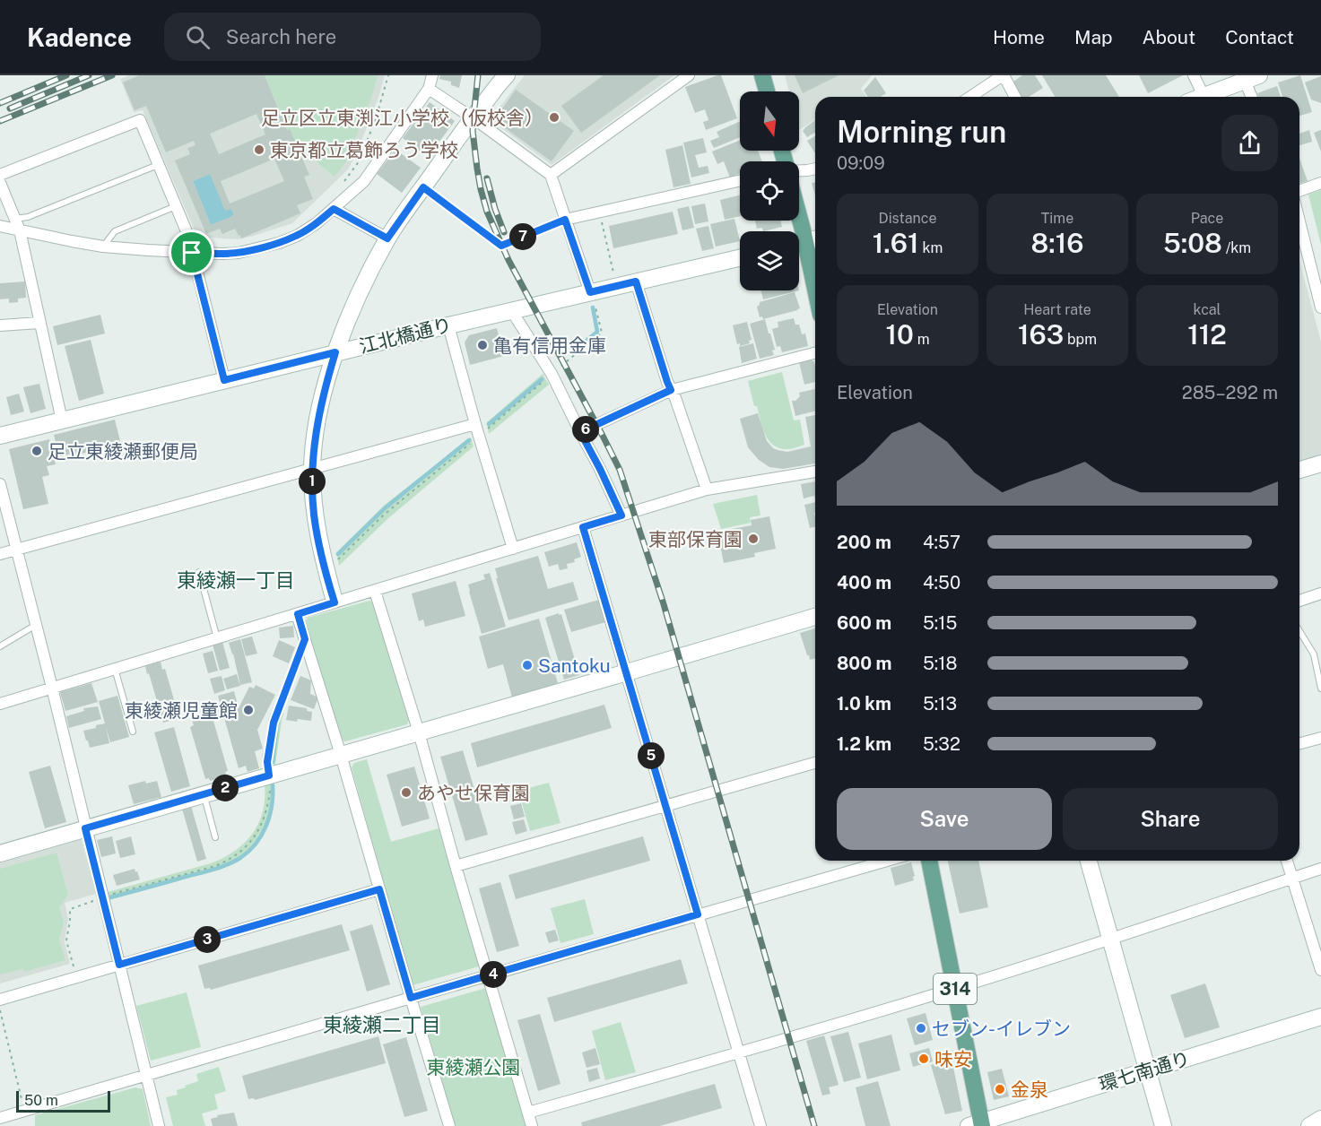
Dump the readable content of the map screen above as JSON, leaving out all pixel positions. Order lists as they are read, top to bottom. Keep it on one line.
{"streets":{"main road":["314"],"street":["江北橋通り","環七南通り"]},"crossings":[["314","環七南通り"]],"districts":["東綾瀬一丁目","東綾瀬二丁目"],"parks":["東綾瀬公園"],"places":["足立区立東渕江小学校（仮校舎）","東京都立葛飾ろう学校","亀有信用金庫","足立東綾瀬郵便局","東部保育園","Santoku","東綾瀬児童館","あやせ保育園","セブン-イレブン","味安","金泉"],"scale_bar":"50 m","north":"bottom","page":{"header":"Kadence","search":"Search here","nav":["Home","Map","About","Contact"],"heading":["Morning run","09:09"],"stats":[["Distance","1.61 km"],["Time","8:16"],["Pace","5:08 /km"],["Elevation","10 m"],["Heart rate","163 bpm"],["kcal","112"]],"pins":["7","6","1","5","2","3","4"],"chart":["Elevation","285–292 m"],"list":[{"name":"200 m","note":"4:57"},{"name":"400 m","note":"4:50"},{"name":"600 m","note":"5:15"},{"name":"800 m","note":"5:18"},{"name":"1.0 km","note":"5:13"},{"name":"1.2 km","note":"5:32"}],"buttons":["Save","Share"],"scale":"50 m"}}
